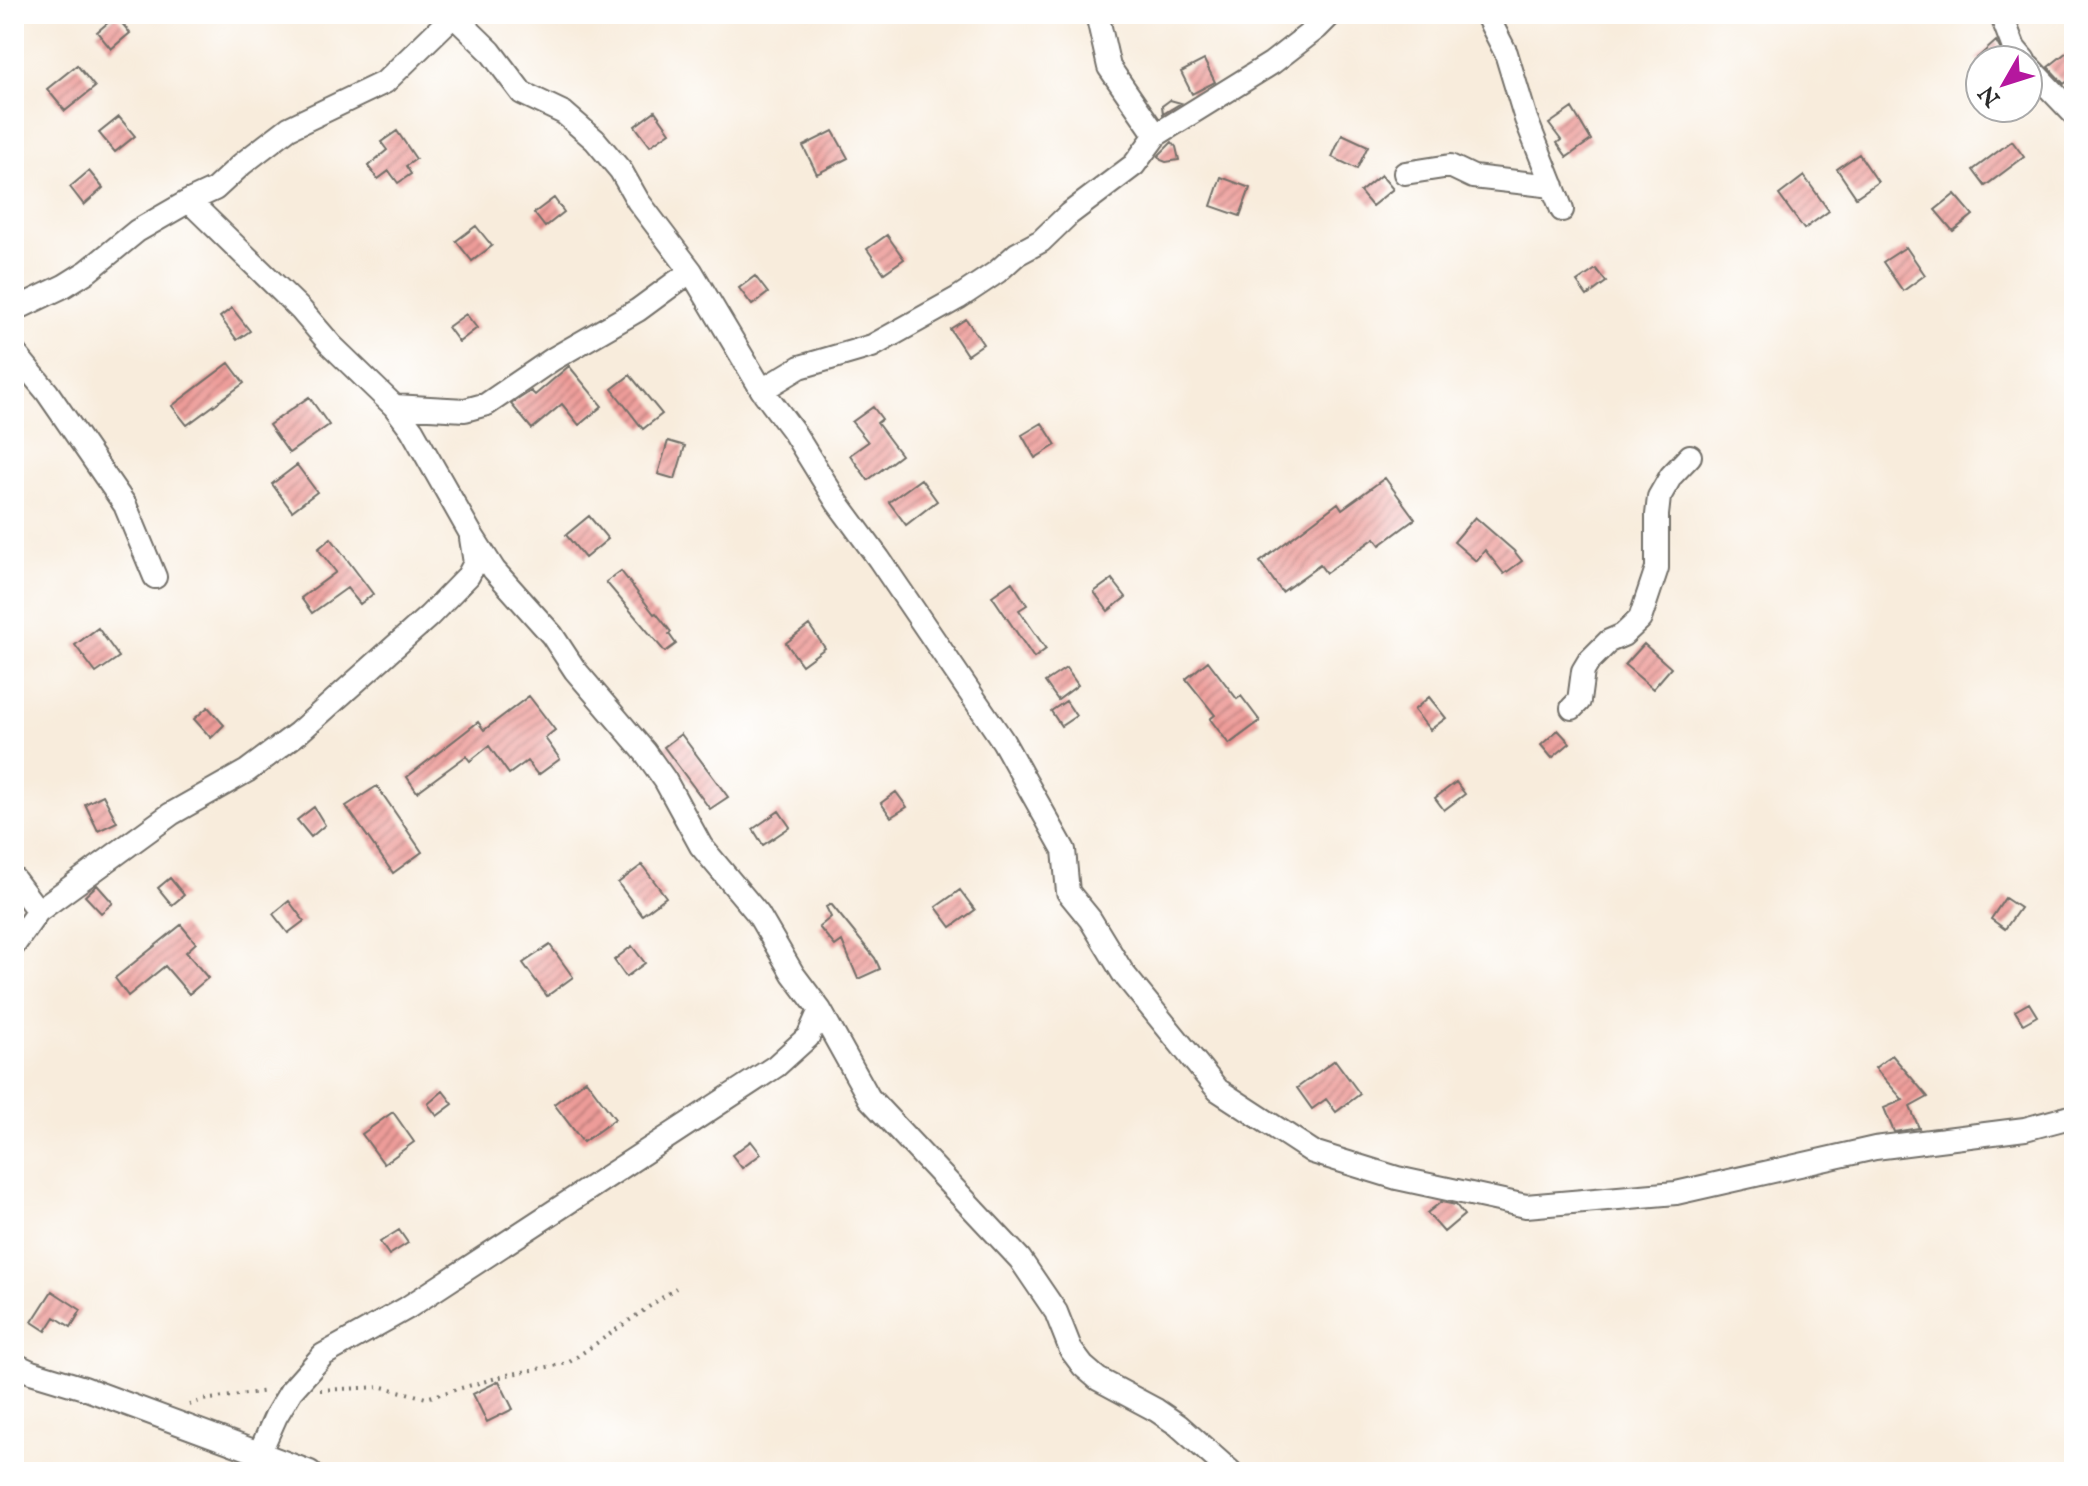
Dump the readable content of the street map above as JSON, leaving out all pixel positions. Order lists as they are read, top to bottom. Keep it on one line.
{"north":"bottom left"}
